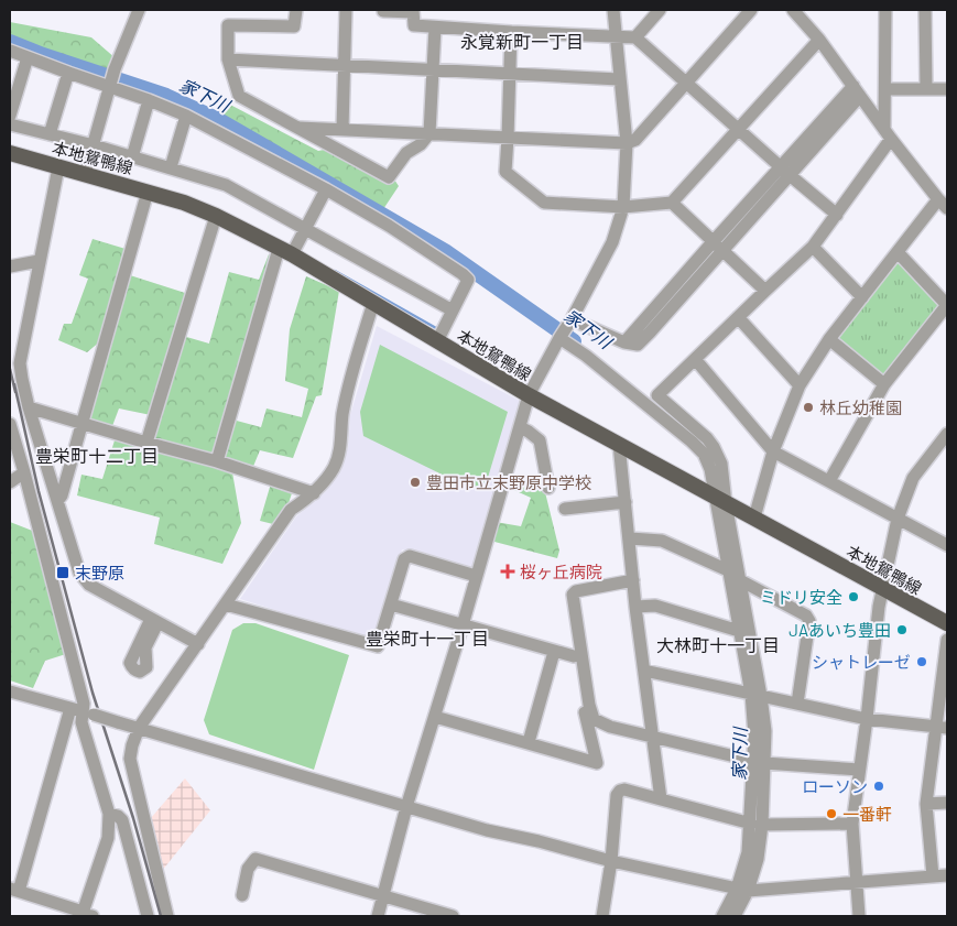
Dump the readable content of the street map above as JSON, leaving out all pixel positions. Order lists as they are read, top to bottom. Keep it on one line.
{"streets":{"main road":["本地鴛鴨線"]},"districts":["永覚新町一丁目","豊栄町十二丁目","豊栄町十一丁目","大林町十一丁目"],"water":["家下川"],"places":{"other":["林丘幼稚園","豊田市立末野原中学校","ミドリ安全","JAあいち豊田","シャトレーゼ","ローソン","一番軒"],"health":["桜ヶ丘病院"],"transit":["末野原"]}}
